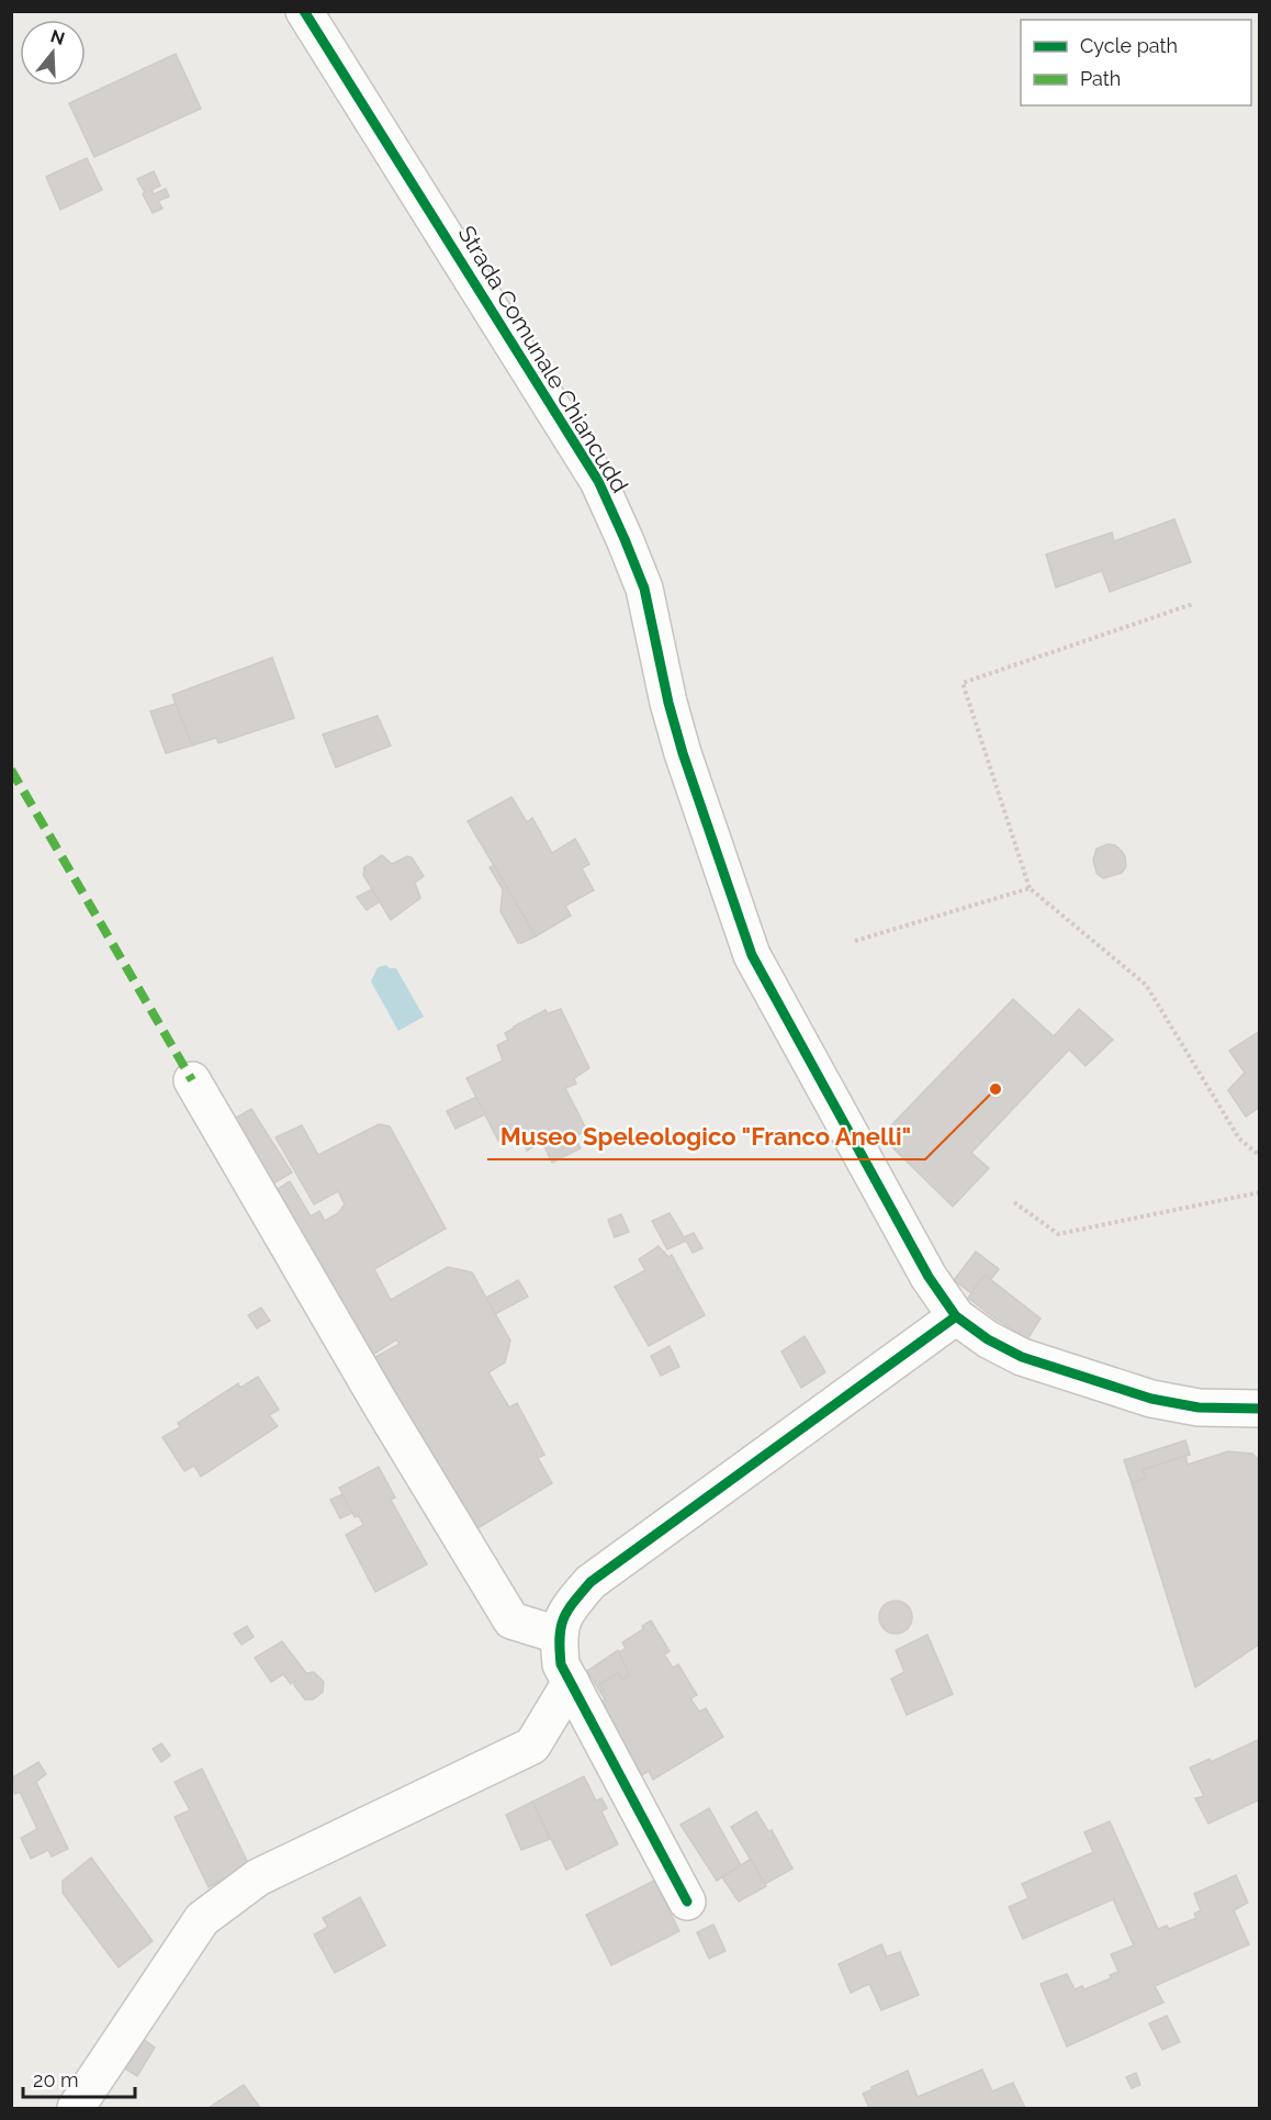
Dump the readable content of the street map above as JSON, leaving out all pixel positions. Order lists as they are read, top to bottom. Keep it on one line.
{"streets":{"street":["Strada Comunale Chiancudd"]},"places":["Museo Speleologico \"Franco Anelli\""],"legend":["Cycle path","Path"],"scale_bar":"20 m","north":"top"}
